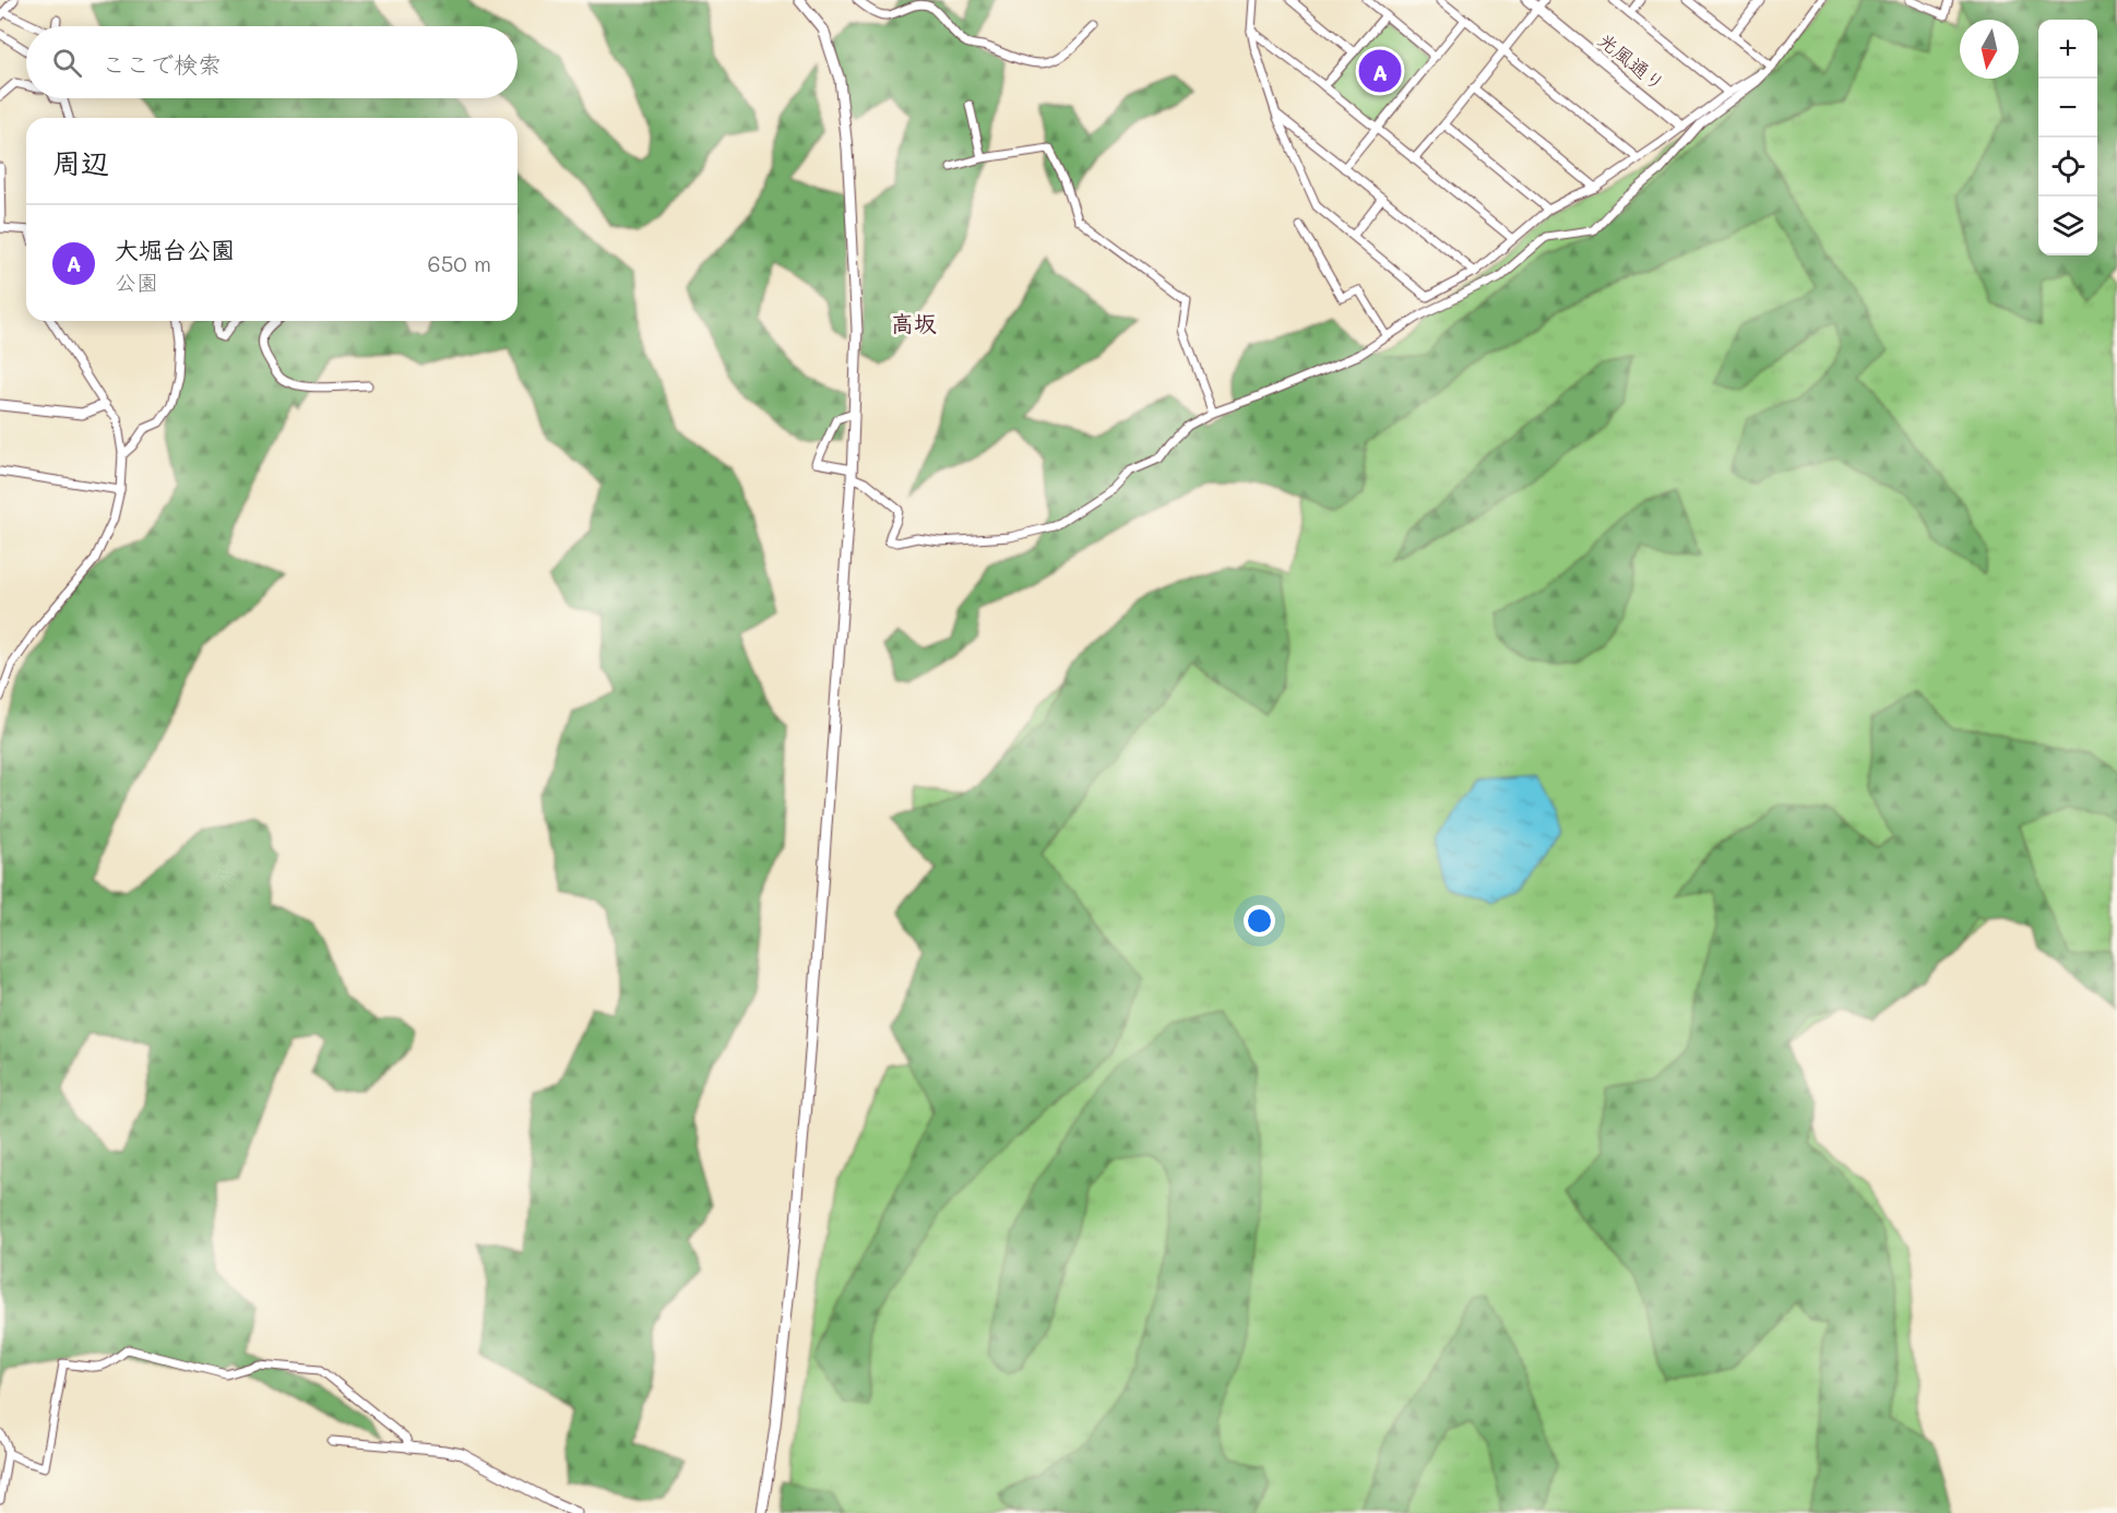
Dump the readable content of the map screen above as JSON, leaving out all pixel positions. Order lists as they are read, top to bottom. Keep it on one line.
{"streets":{"street":["光風通り"]},"districts":["高坂"],"north":"bottom","page":{"map_buttons":["+","−"],"search":"ここで検索","pins":"A","heading":"周辺","list":[{"mark":"A","name":"大堀台公園","note":"公園","value":"650 m"}]}}
